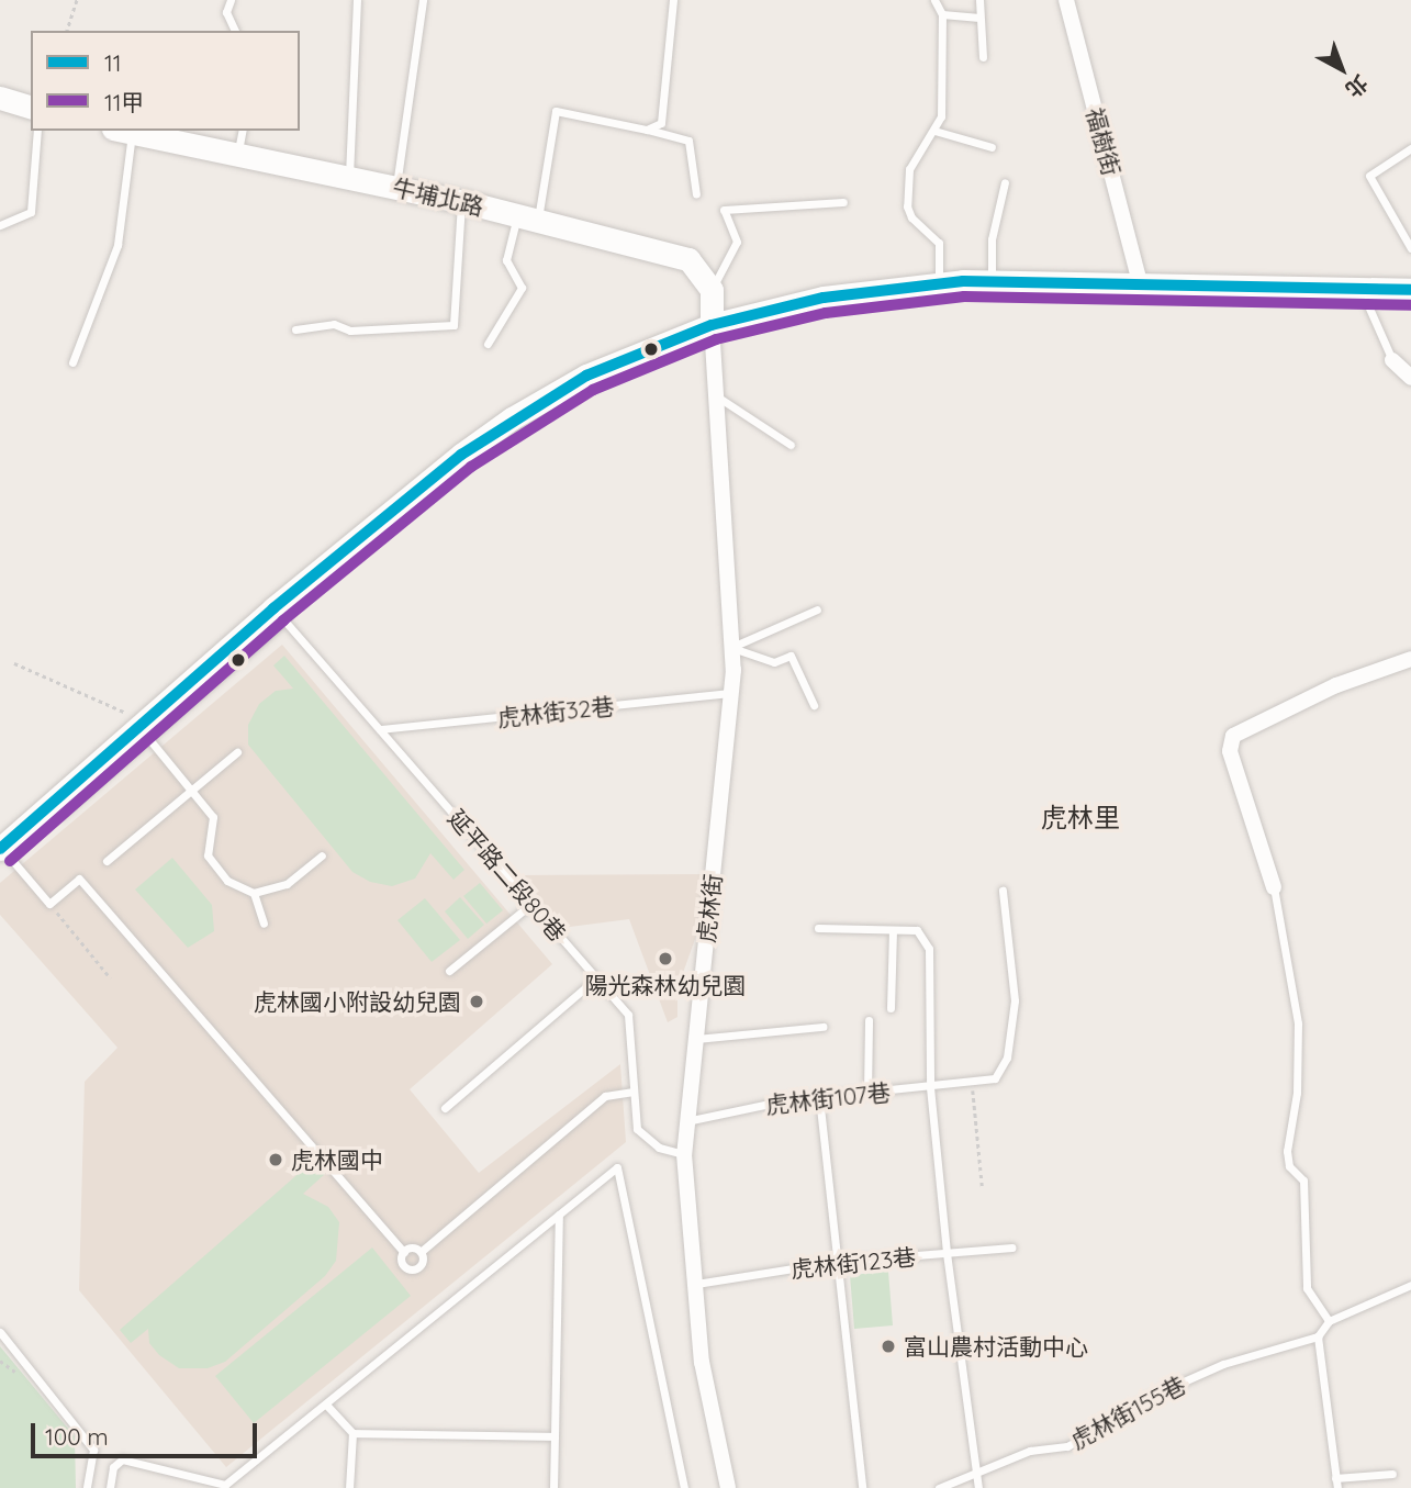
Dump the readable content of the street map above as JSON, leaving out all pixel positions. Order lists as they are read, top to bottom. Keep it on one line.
{"streets":{"street":["福樹街","牛埔北路","虎林街"],"lane":["虎林街32巷","延平路二段80巷","虎林街107巷","虎林街123巷","虎林街155巷"]},"crossings":[["虎林街32巷","延平路二段80巷"],["虎林街32巷","虎林街"],["延平路二段80巷","虎林街"],["虎林街","虎林街107巷"],["虎林街","虎林街123巷"]],"districts":["虎林里"],"places":["陽光森林幼兒園","虎林國小附設幼兒園","虎林國中","富山農村活動中心"],"lines":["transit line 11","transit line 11甲"],"legend":["11","11甲"],"scale_bar":"100 m","north":"bottom right"}
